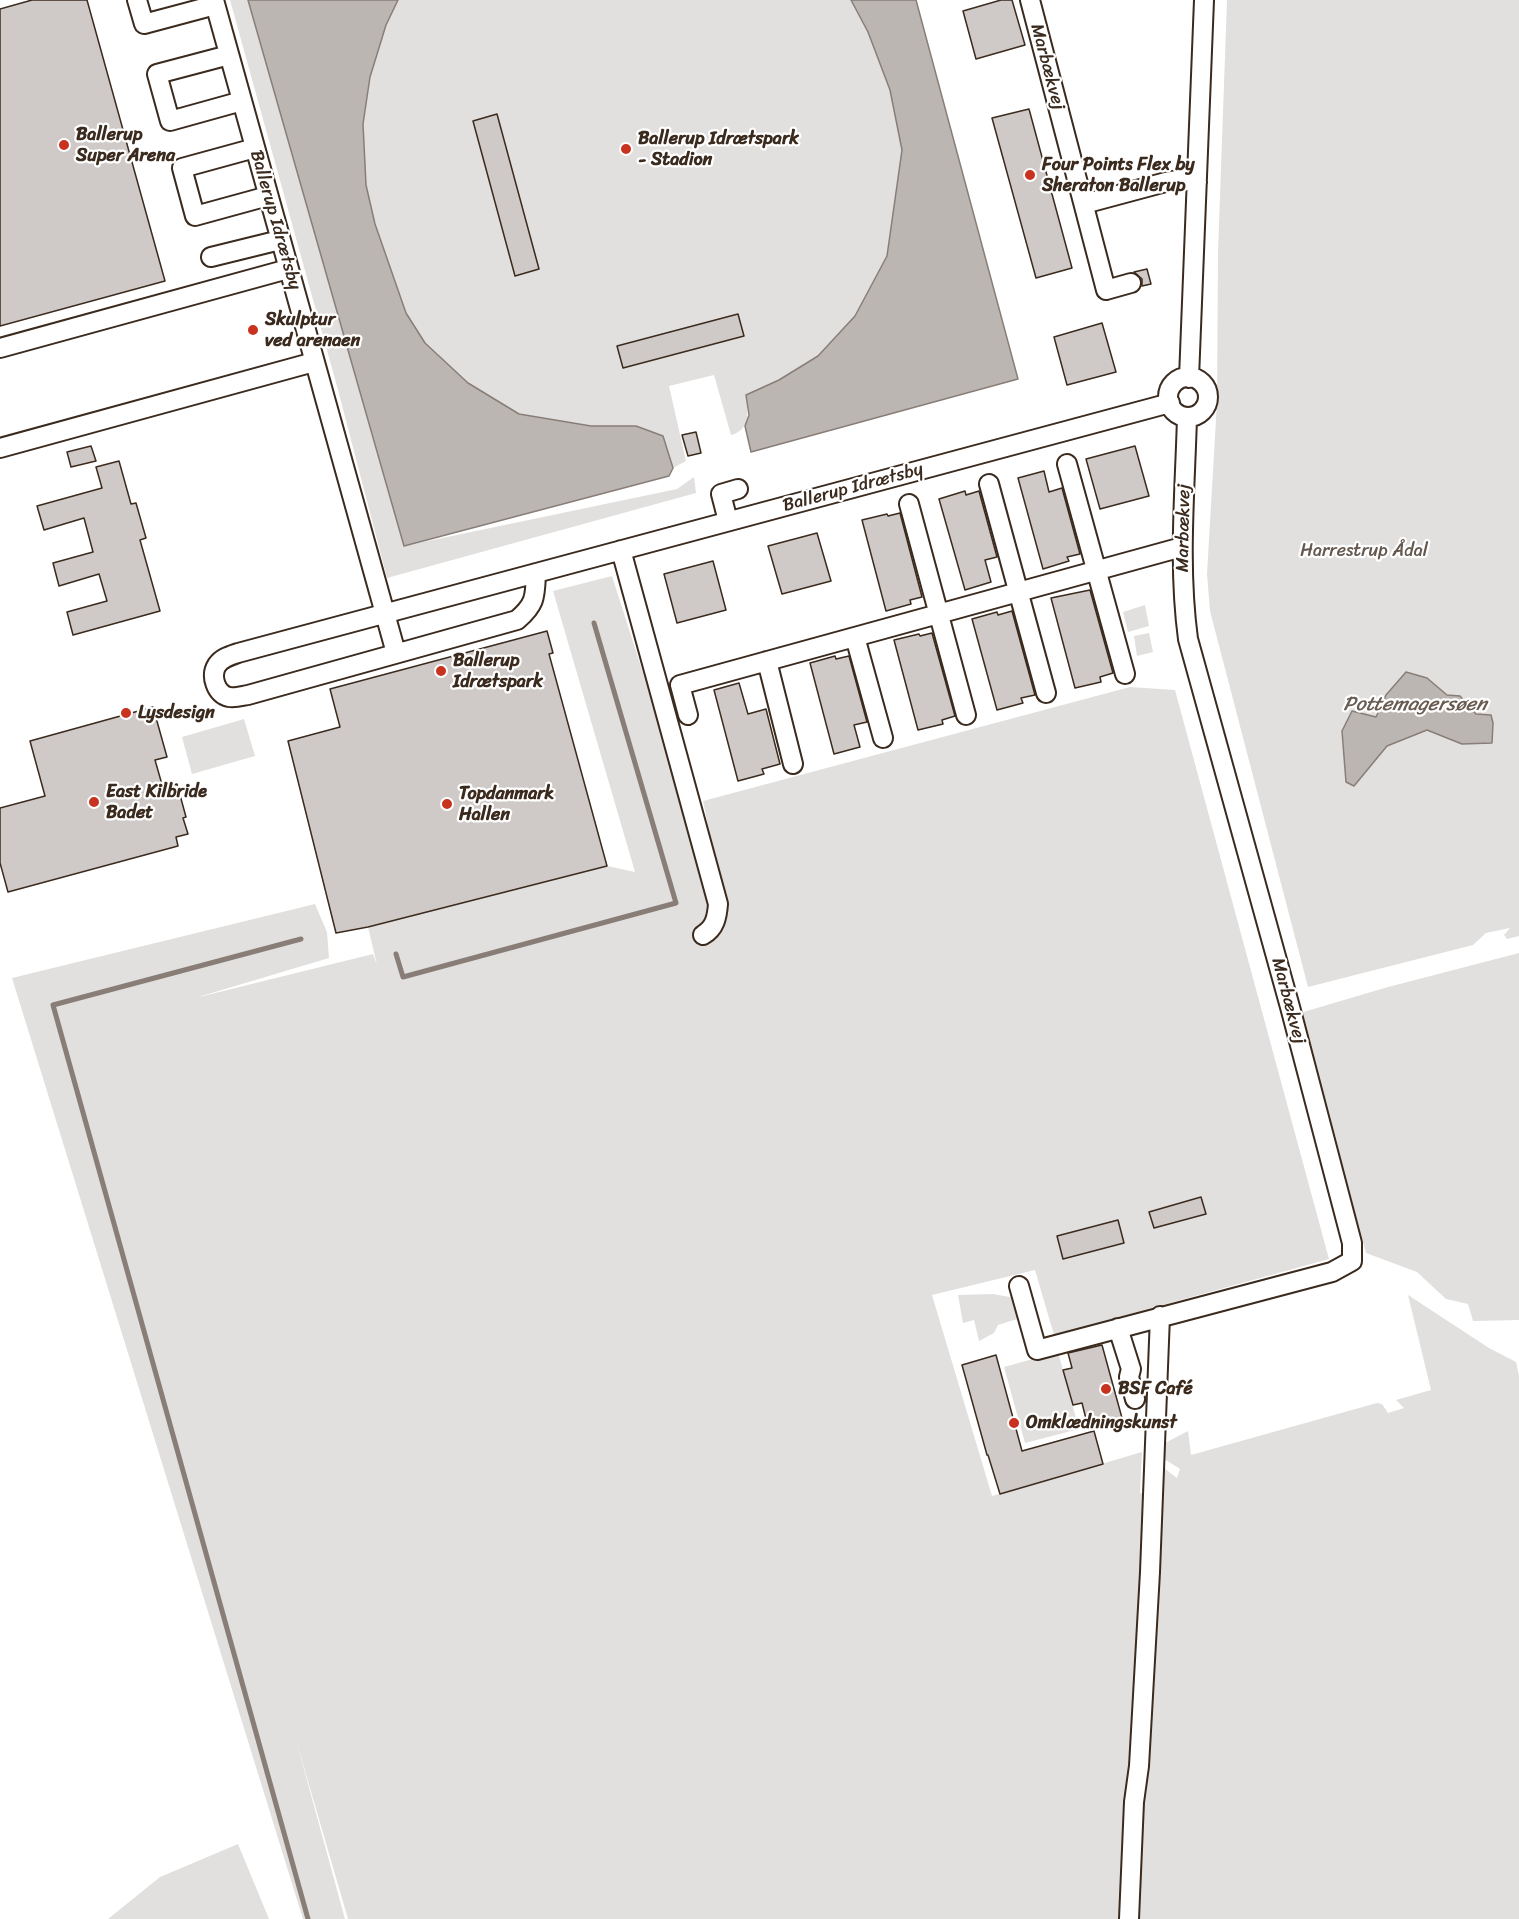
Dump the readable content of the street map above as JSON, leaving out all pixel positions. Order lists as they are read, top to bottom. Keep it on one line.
{"streets":{"street":["Marbækvej","Ballerup Idrætsby"]},"crossings":[["Marbækvej","Ballerup Idrætsby"]],"water":["Pottemagersøen"],"parks":["Harrestrup Ådal"],"places":["Ballerup Super Arena","Ballerup Idrætspark - Stadion","Four Points Flex by Sheraton Ballerup","Skulptur ved arenaen","Ballerup Idrætspark","Lysdesign","East Kilbride Badet","Topdanmark Hallen","BSF Café","Omklædningskunst"]}
